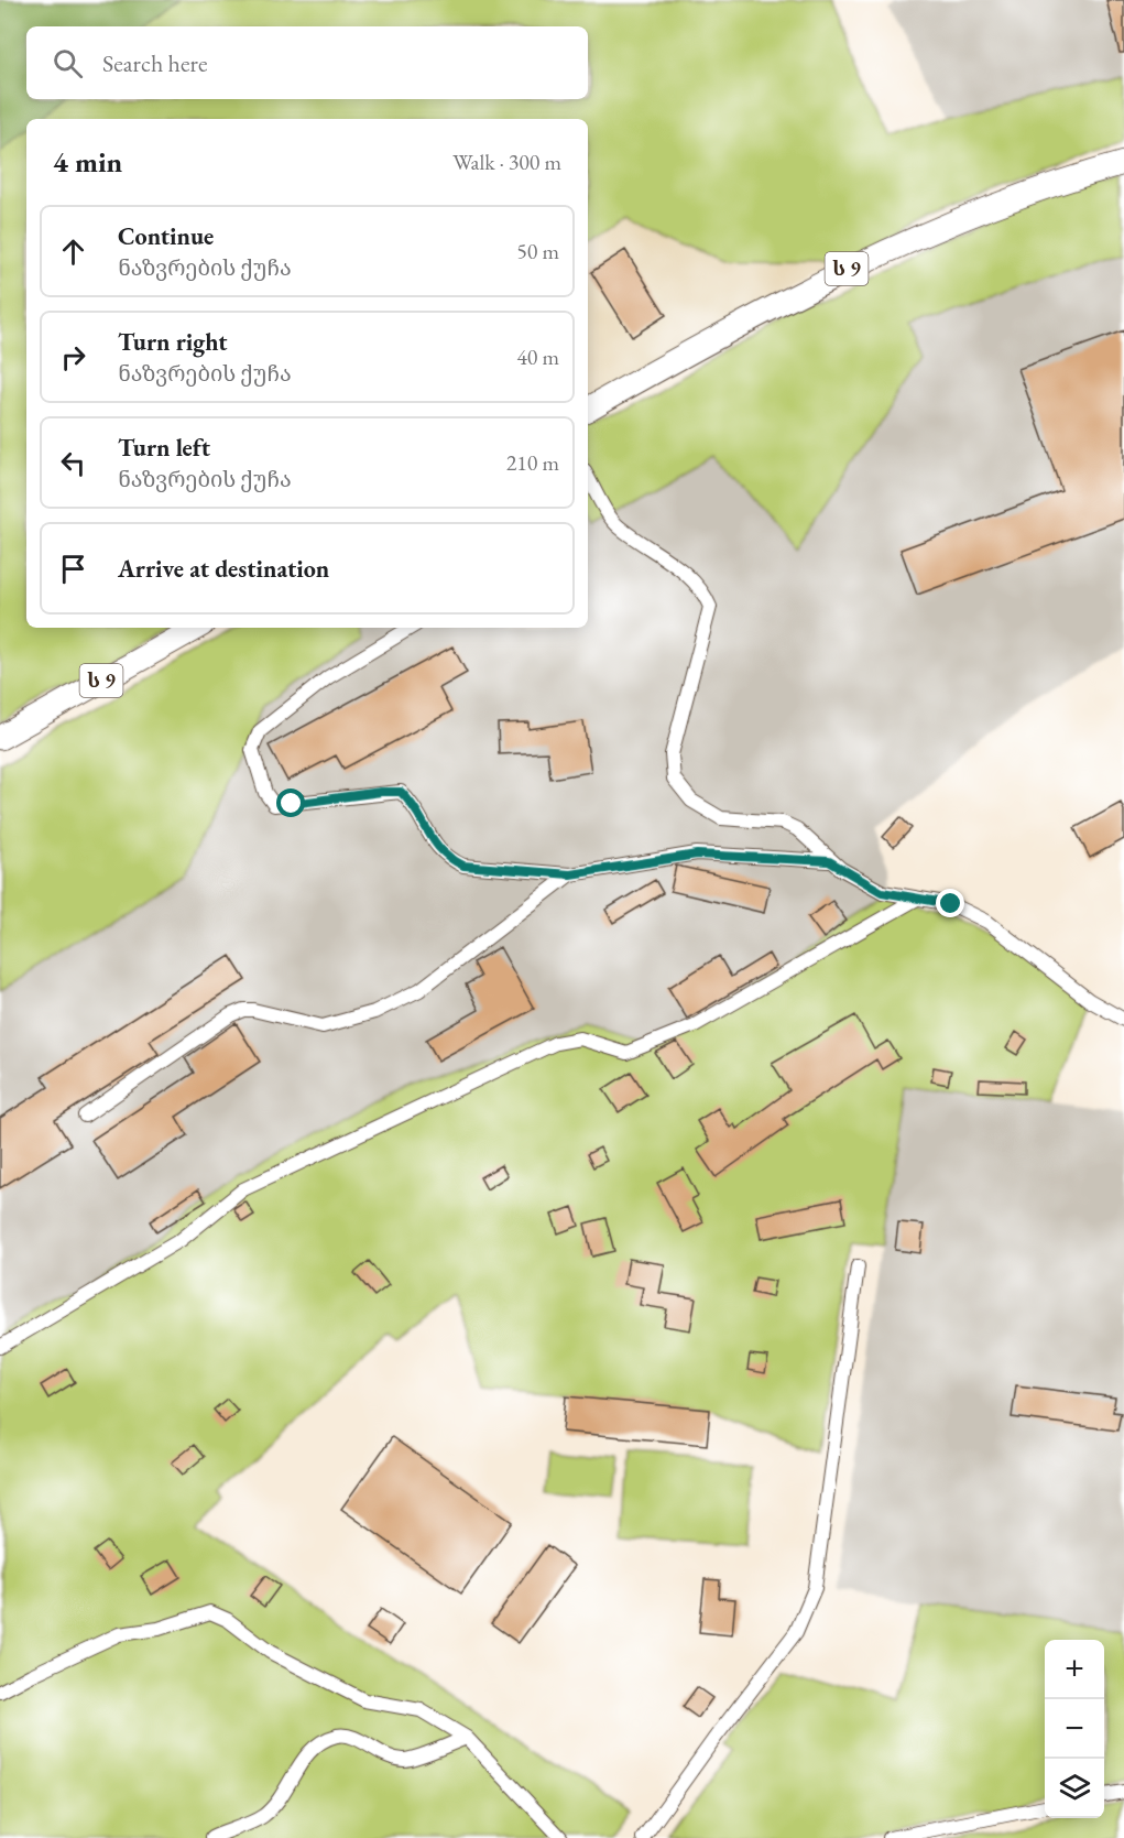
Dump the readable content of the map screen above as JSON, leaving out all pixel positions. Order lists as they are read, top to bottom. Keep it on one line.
{"streets":{"highway":["ს 9"]},"page":{"search":"Search here","heading":["4 min","Walk · 300 m"],"list":[["Continue","ნაზვრების ქუჩა","50 m"],["Turn right","ნაზვრების ქუჩა","40 m"],["Turn left","ნაზვრების ქუჩა","210 m"],"Arrive at destination"],"map_buttons":["+","−"]}}
